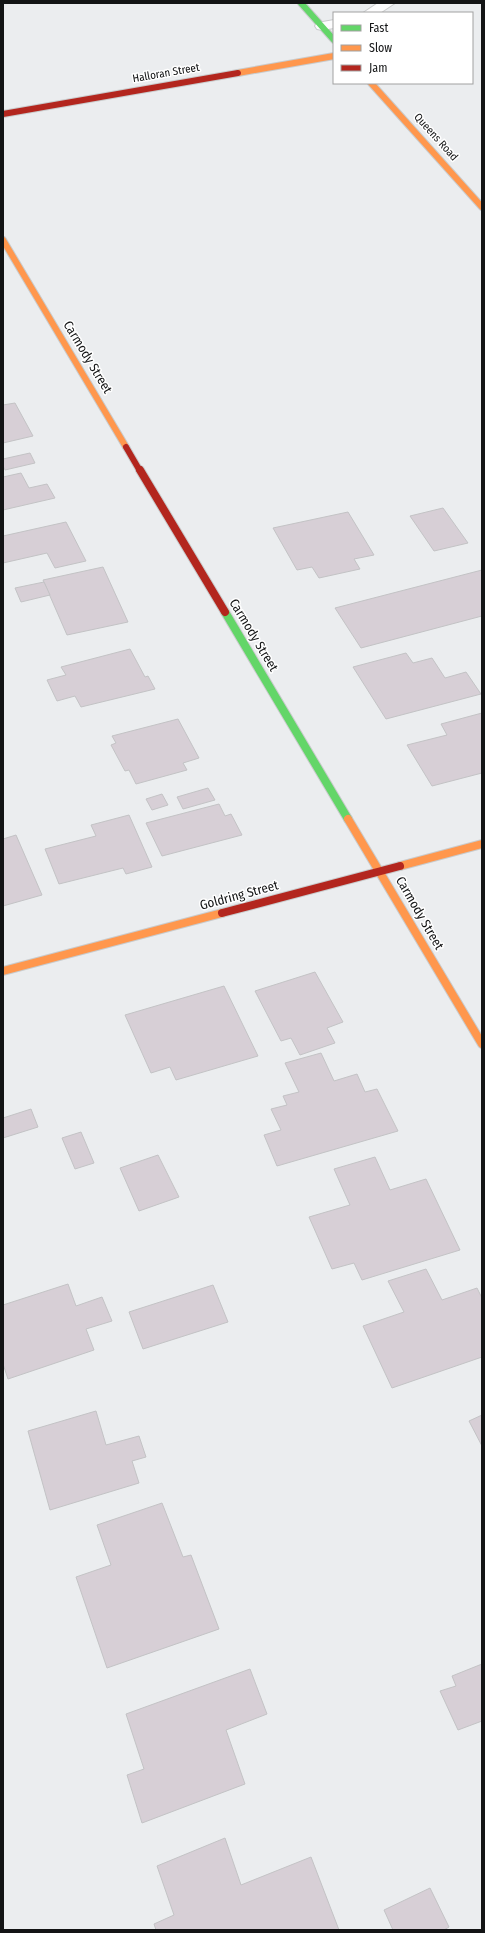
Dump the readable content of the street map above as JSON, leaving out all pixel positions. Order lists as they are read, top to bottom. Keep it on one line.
{"streets":{"street":["Halloran Street","Queens Road","Carmody Street","Goldring Street"]},"crossings":[["Carmody Street","Goldring Street"]],"legend":["Fast","Slow","Jam"]}
